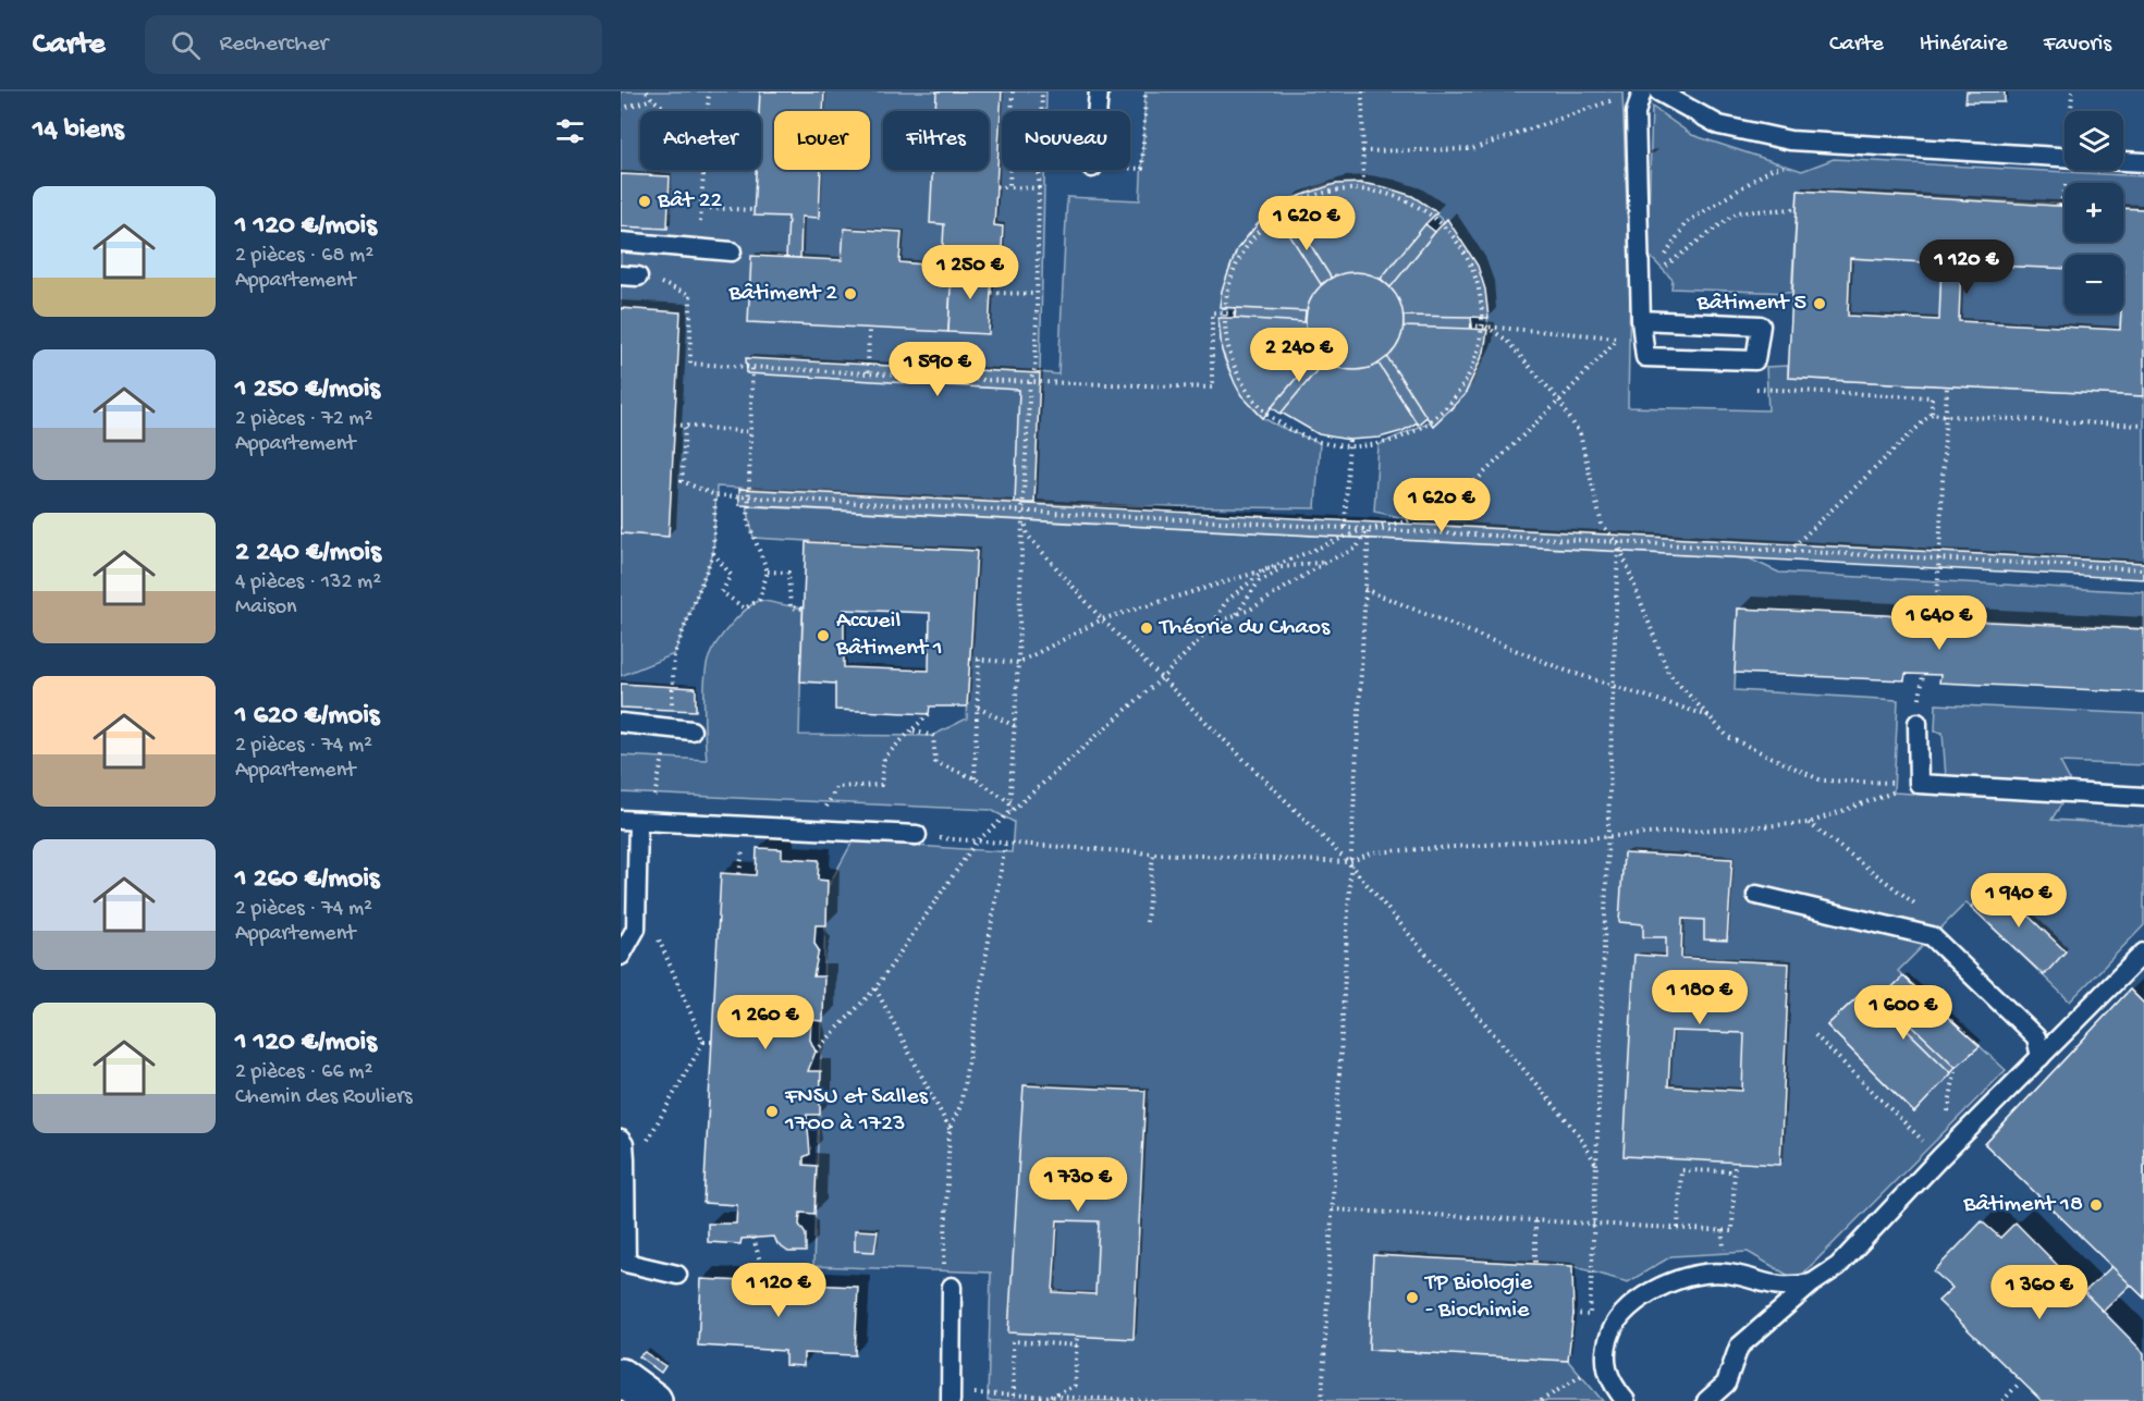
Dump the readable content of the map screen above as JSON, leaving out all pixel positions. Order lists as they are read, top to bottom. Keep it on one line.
{"places":["Bât 22","Bâtiment 2","Bâtiment 5","Théorie du Chaos","Accueil Bâtiment 1","FNSU et Salles 1700 à 1723","Bâtiment 18","TP Biologie - Biochimie"],"page":{"header":"Carte","search":"Rechercher","nav":["Carte","Itinéraire","Favoris"],"heading":"14 biens","map_buttons":["+","−"],"chip":["Acheter","Louer","Filtres","Nouveau"],"list":[{"name":"1 120 €/mois","note":"2 pièces · 68 m² · Appartement"},{"name":"1 250 €/mois","note":"2 pièces · 72 m² · Appartement"},{"name":"2 240 €/mois","note":"4 pièces · 132 m² · Maison"},{"name":"1 620 €/mois","note":"2 pièces · 74 m² · Appartement"},{"name":"1 260 €/mois","note":"2 pièces · 74 m² · Appartement"},{"name":"1 120 €/mois","note":"2 pièces · 66 m² · Chemin des Rouliers"}],"price":["1 620 €","1 120 €","1 250 €","2 240 €","1 590 €","1 620 €","1 640 €","1 940 €","1 180 €","1 600 €","1 260 €","1 730 €","1 120 €","1 360 €"]}}
